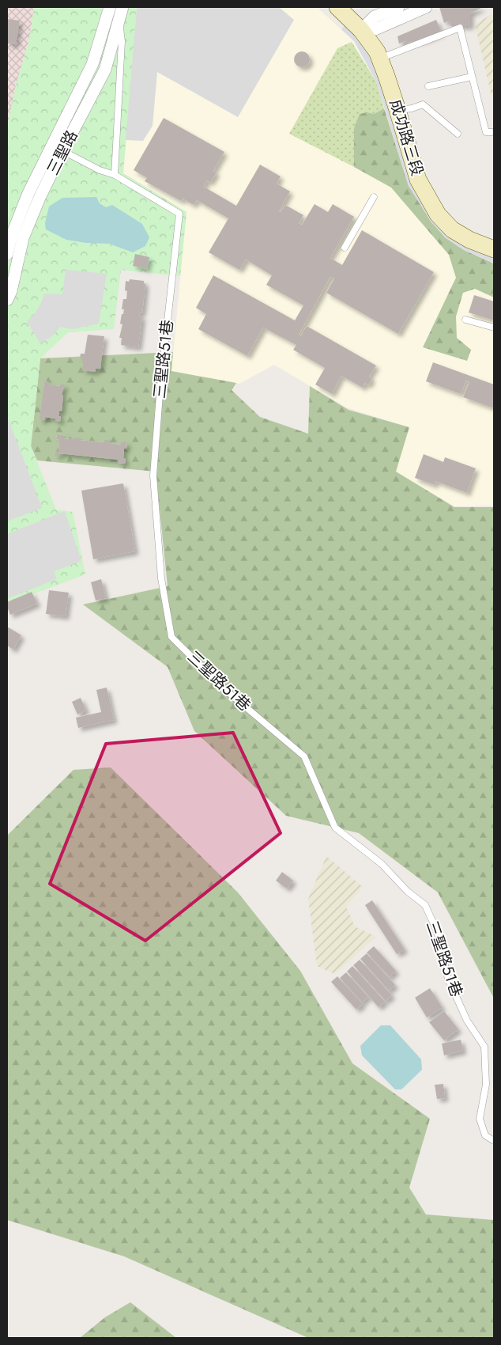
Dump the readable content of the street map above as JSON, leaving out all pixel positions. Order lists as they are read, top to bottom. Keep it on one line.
{"streets":{"street":["成功路三段","三聖路"],"lane":["三聖路51巷"]},"crossings":[["三聖路","三聖路51巷"]]}
